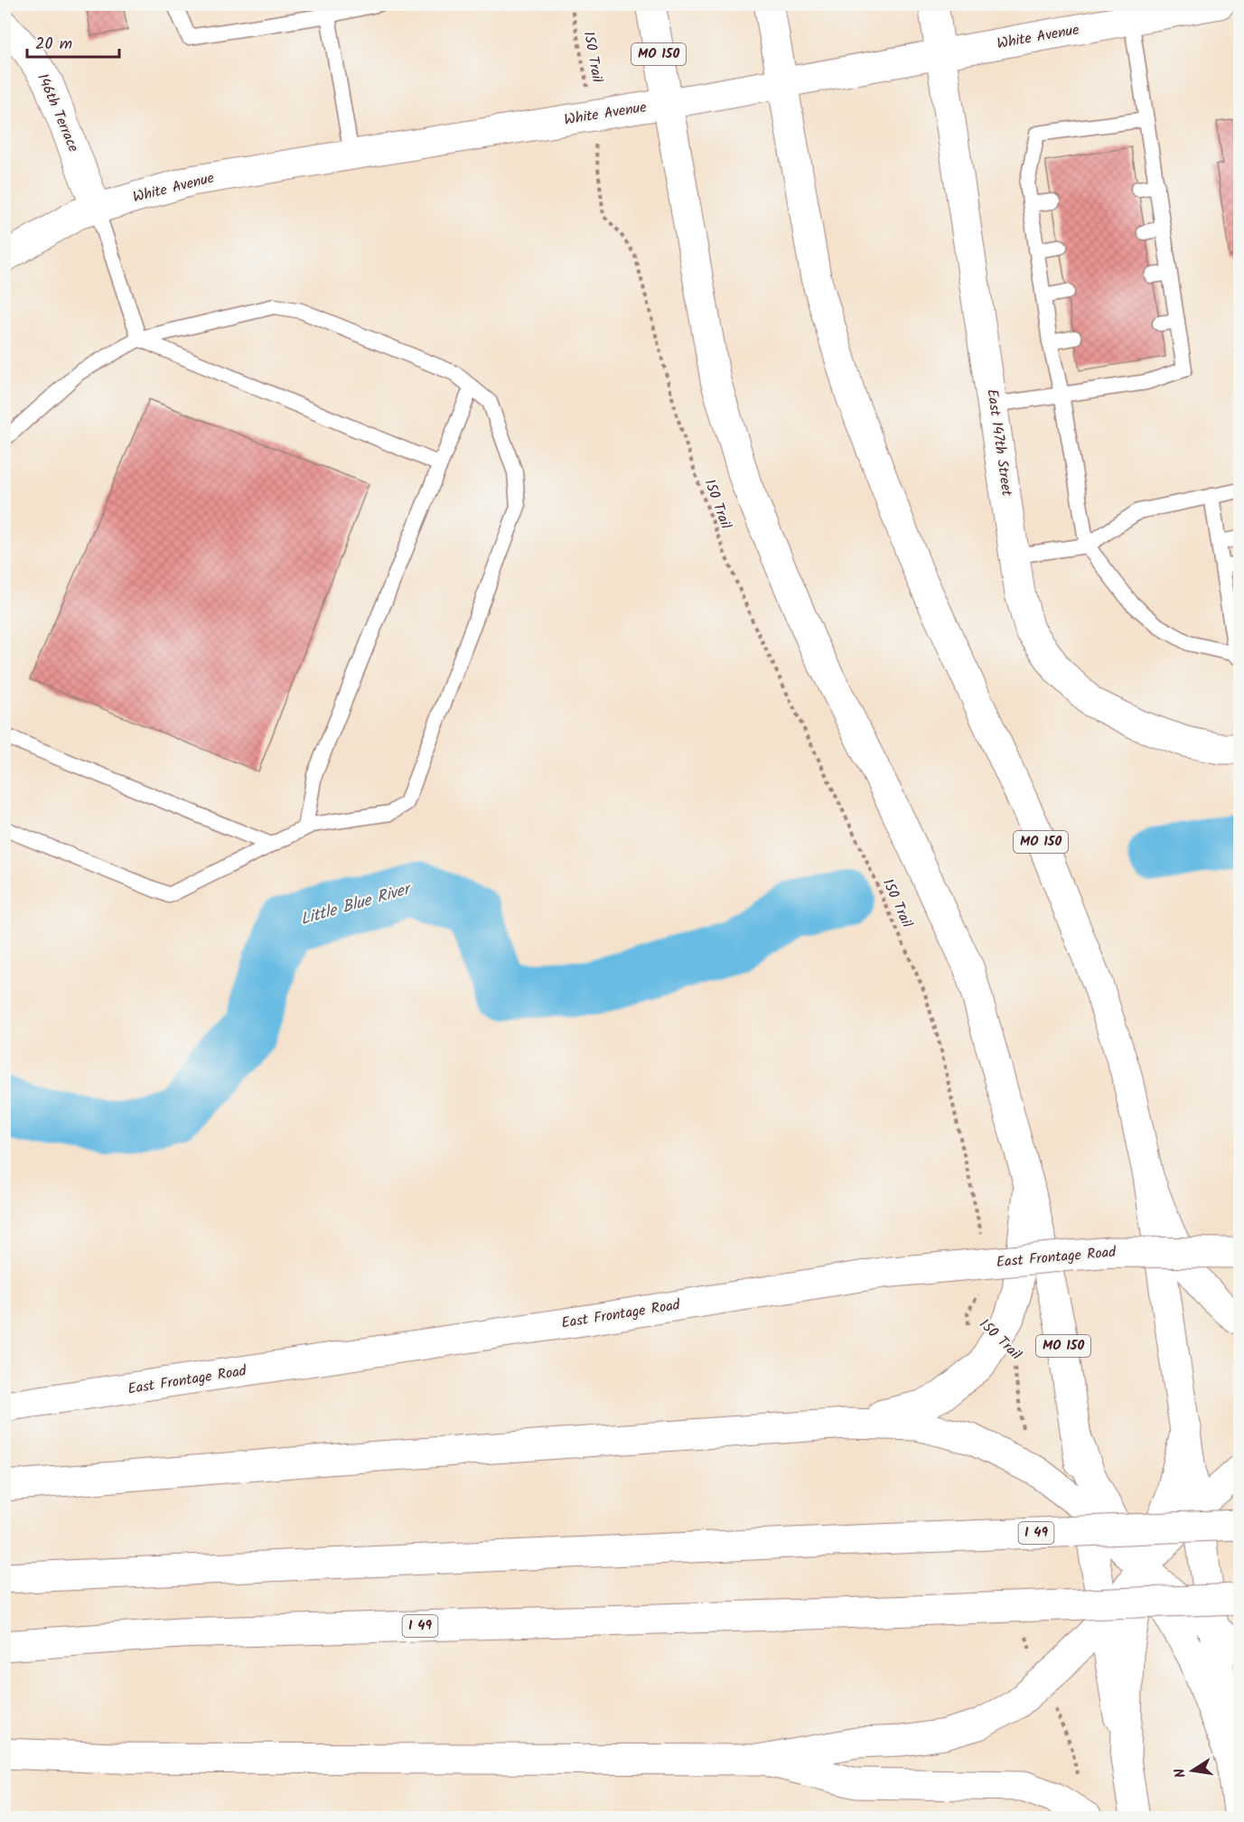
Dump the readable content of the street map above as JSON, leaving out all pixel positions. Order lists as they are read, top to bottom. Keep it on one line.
{"streets":{"main road":["White Avenue","MO 150","146th Terrace","East 147th Street","East Frontage Road","I 49"],"path":["150 Trail"]},"crossings":[["White Avenue","MO 150"],["White Avenue","150 Trail"],["White Avenue","146th Terrace"],["White Avenue","East 147th Street"]],"water":["Little Blue River"],"scale_bar":"20 m","north":"left"}
